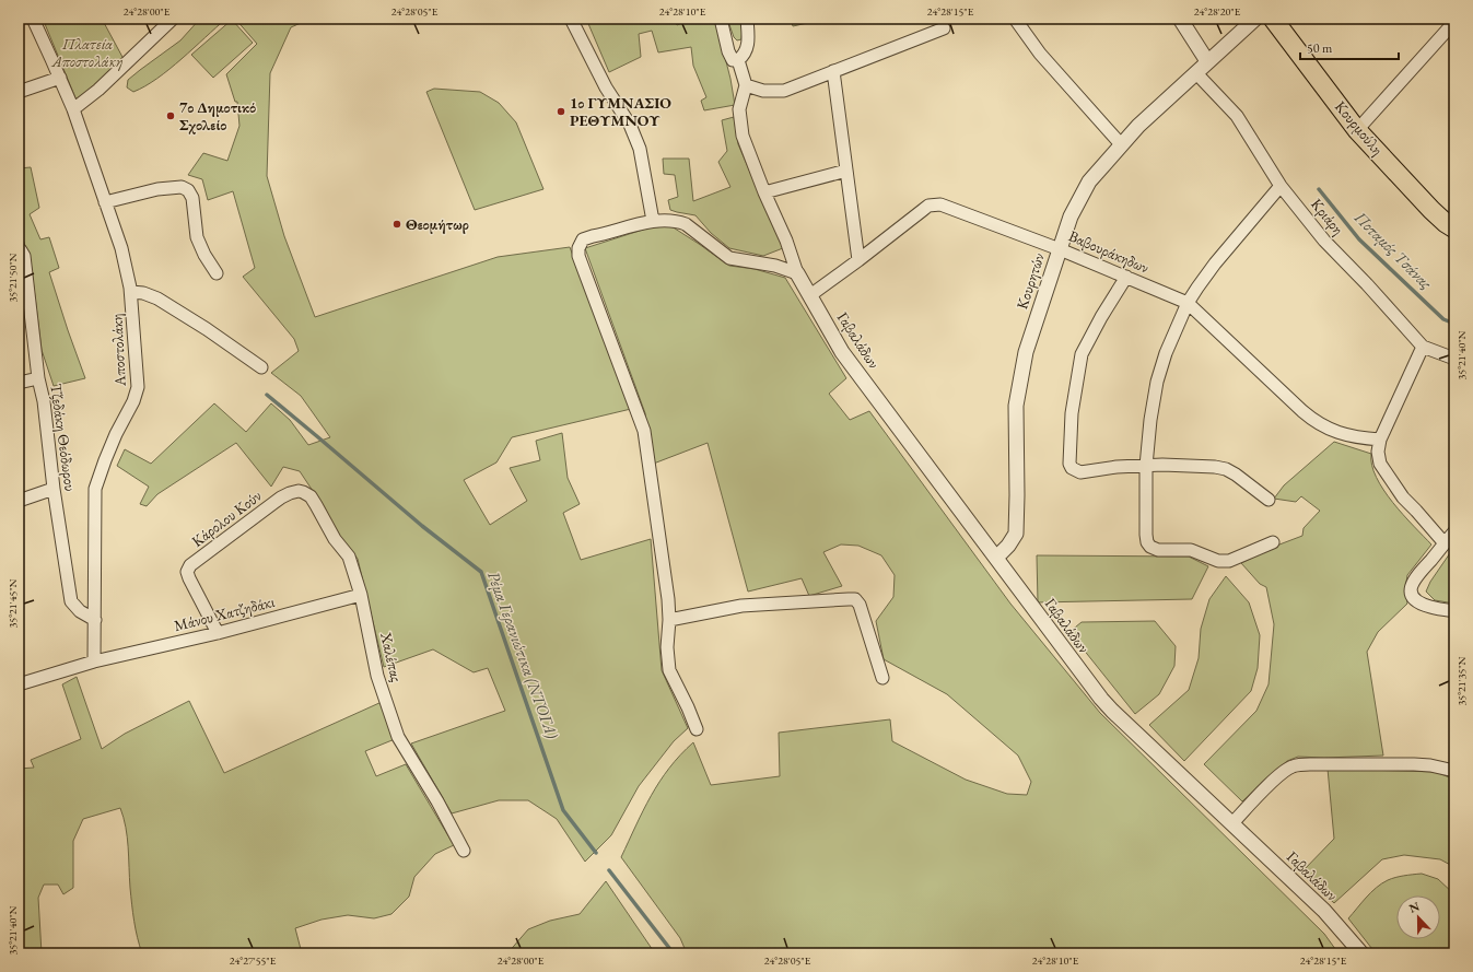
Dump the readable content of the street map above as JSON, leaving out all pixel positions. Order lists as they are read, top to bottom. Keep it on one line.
{"streets":{"main road":["Κουρμούλη"],"street":["Κριάρη","Βαβουράκηδων","Κουρητών","Γαβαλάδων","Αποστολάκη","Τζεδάκη Θεόδωρου","Κάρολου Κούν","Μάνου Χατζηδάκι","Χαλέπας"]},"crossings":[["Κριάρη","Κουρητών"],["Βαβουράκηδων","Κουρητών"],["Βαβουράκηδων","Γαβαλάδων"],["Κουρητών","Γαβαλάδων"],["Αποστολάκη","Τζεδάκη Θεόδωρου"],["Αποστολάκη","Μάνου Χατζηδάκι"],["Κάρολου Κούν","Μάνου Χατζηδάκι"],["Κάρολου Κούν","Χαλέπας"],["Μάνου Χατζηδάκι","Χαλέπας"]],"water":["Ποταμός Τσάνας","Ρέμα Γερανιώτικα (ΝΤΟΓΑ)"],"parks":["Πλατεία Αποστολάκη"],"places":["1ο ΓΥΜΝΑΣΙΟ ΡΕΘΥΜΝΟΥ","7ο Δημοτικό Σχολείο","Θεομήτωρ"],"scale_bar":"50 m","north":"top","coordinates":["24°28'00\"E","24°28'05\"E","24°28'10\"E","24°28'15\"E","24°28'20\"E","35°21'50\"N","35°21'40\"N","35°21'45\"N","35°21'35\"N","24°27'55\"E"]}
